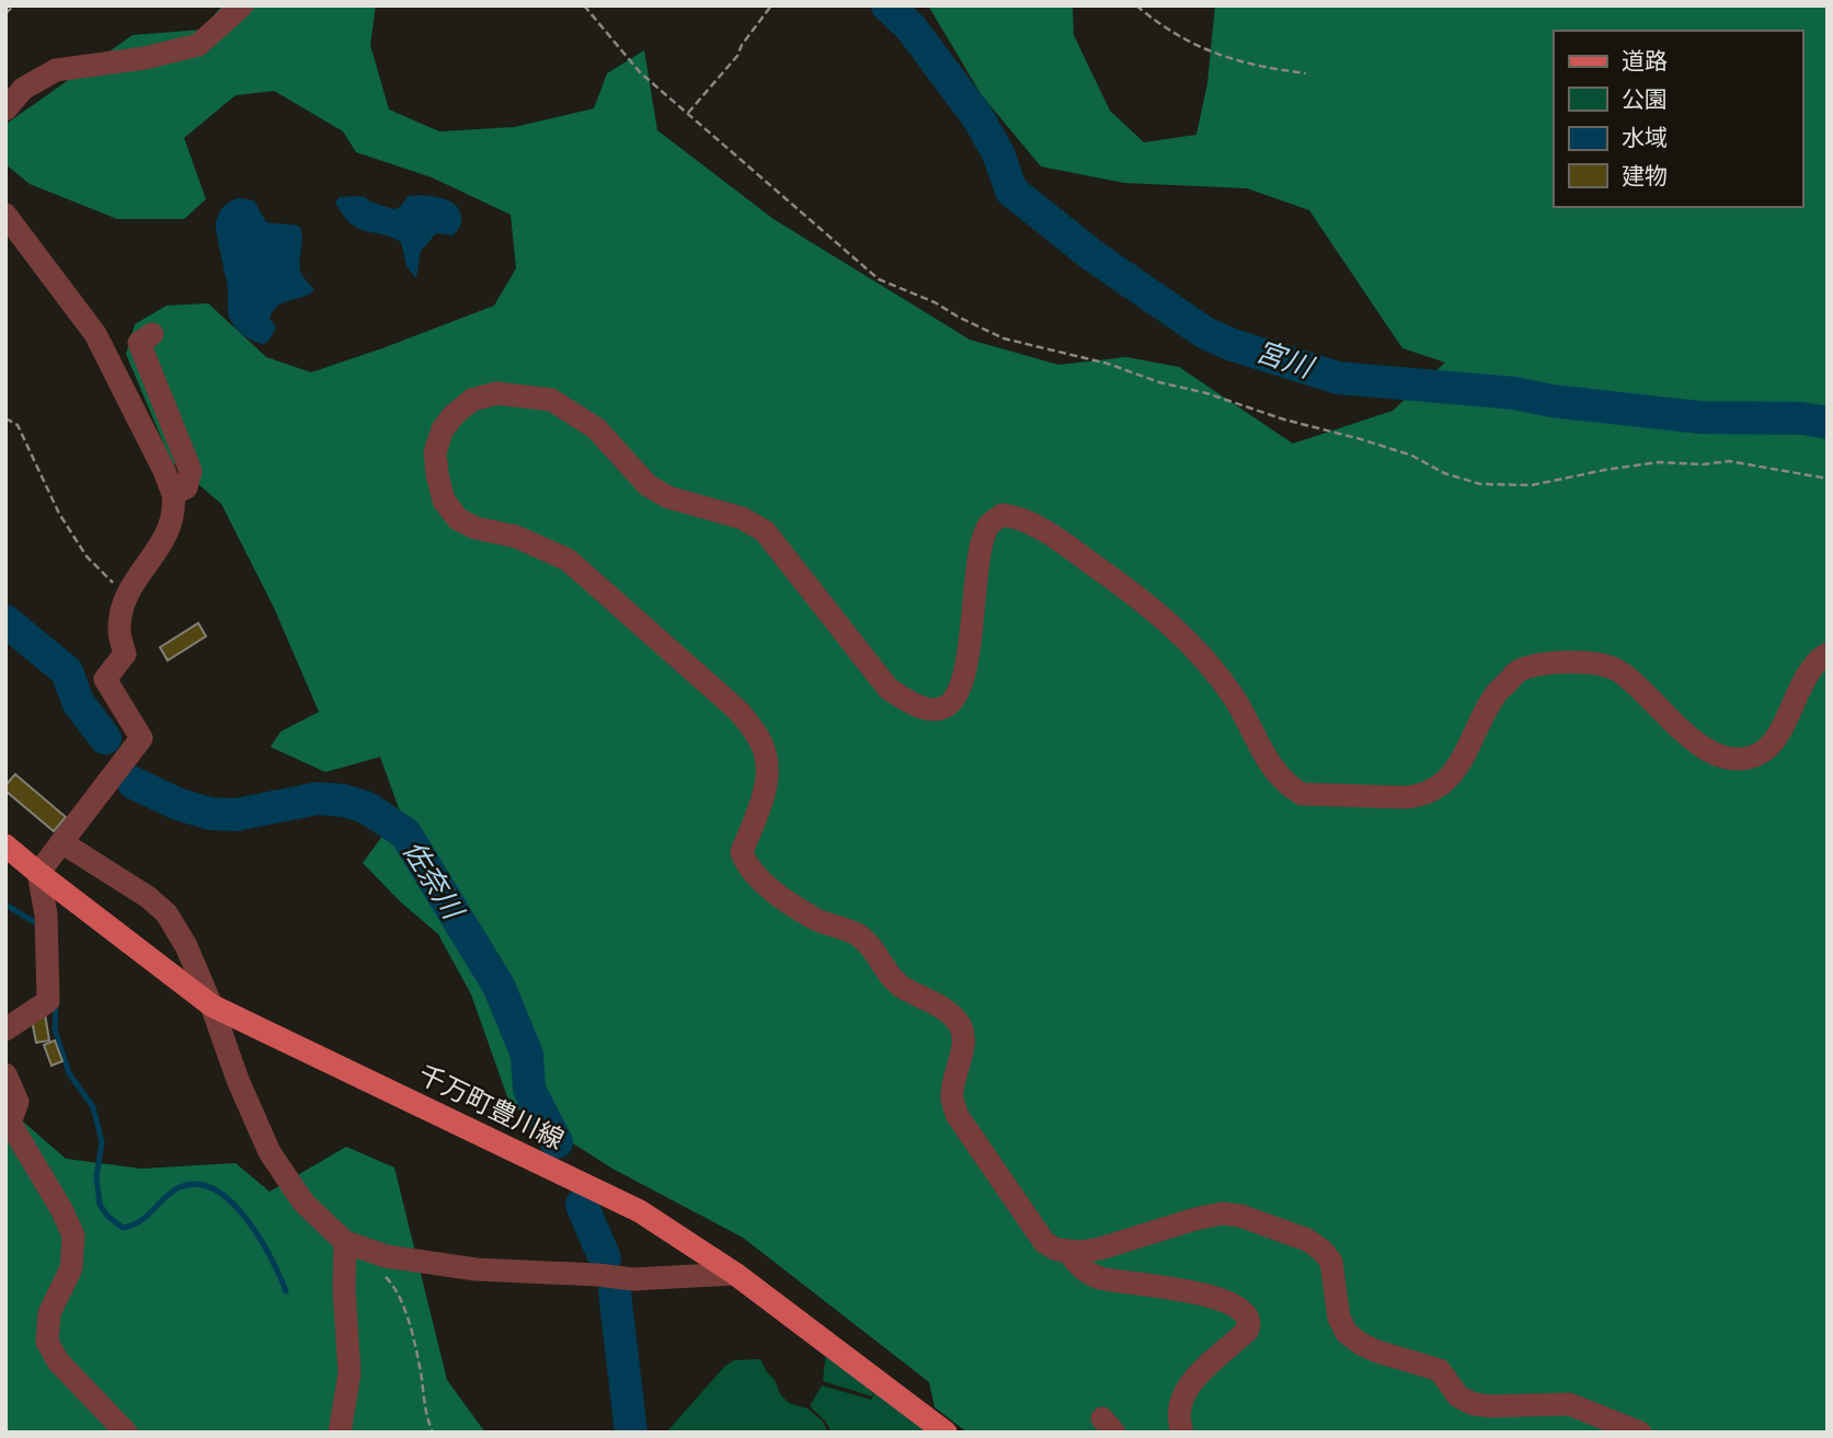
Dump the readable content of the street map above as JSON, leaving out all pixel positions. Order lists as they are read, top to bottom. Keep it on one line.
{"streets":{"main road":["千万町豊川線"]},"water":["宮川","佐奈川"],"legend":["道路","公園","水域","建物"]}
